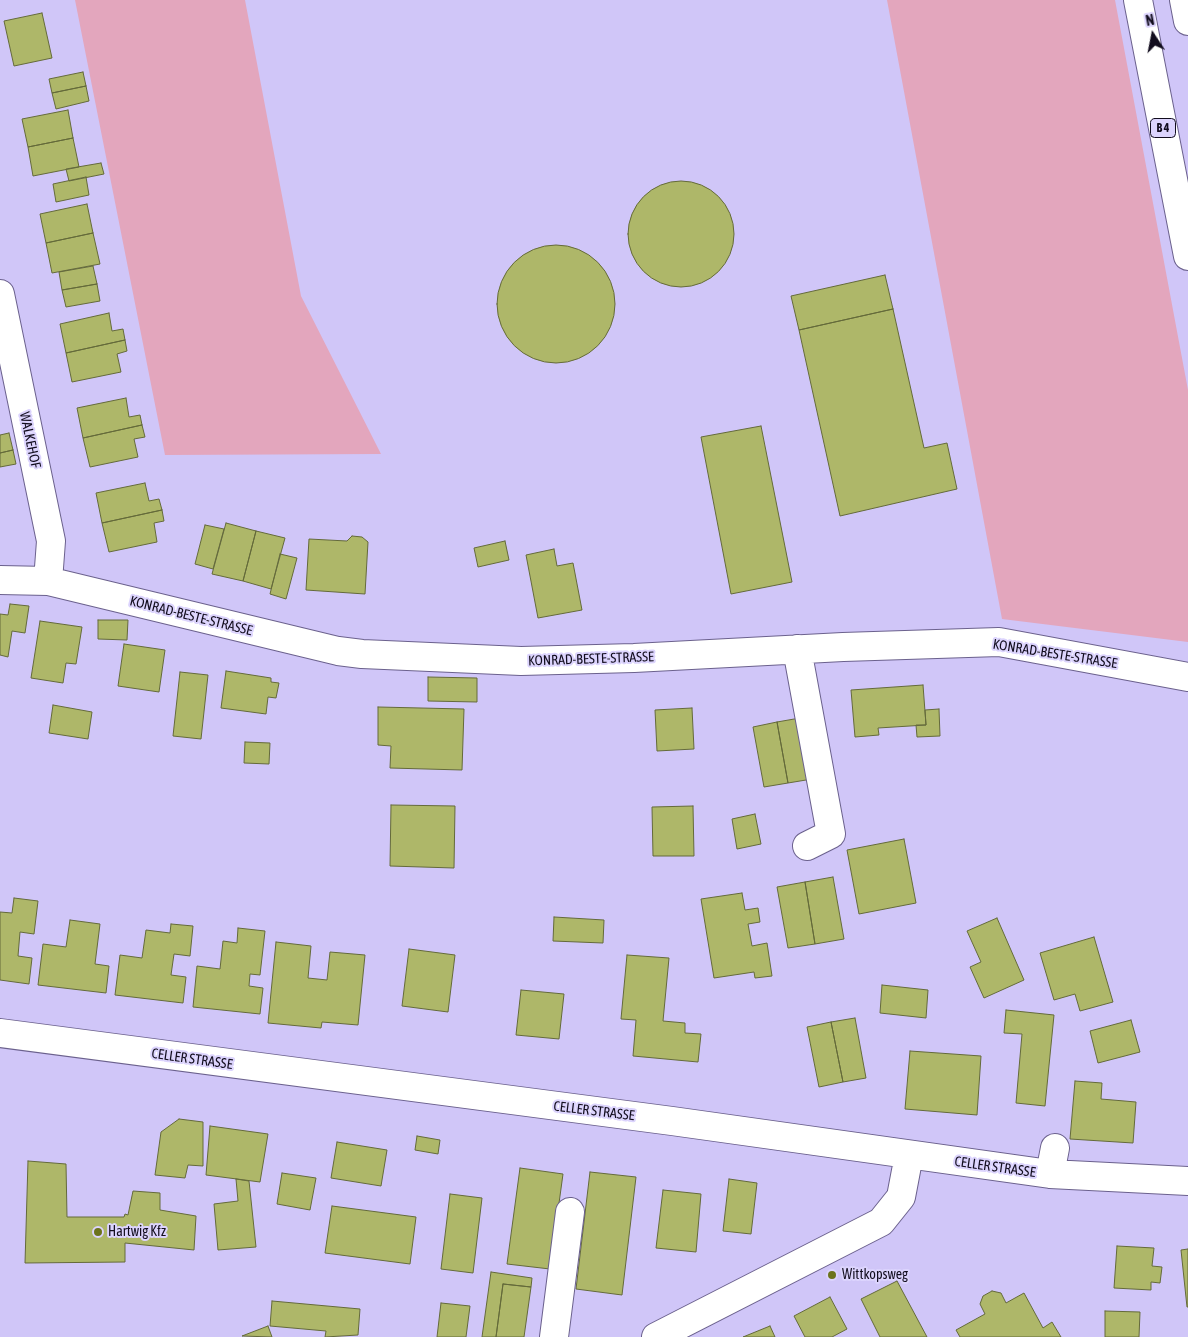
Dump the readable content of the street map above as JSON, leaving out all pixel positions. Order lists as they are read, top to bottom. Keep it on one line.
{"streets":{"main road":["B 4","WALKEHOF","KONRAD-BESTE-STRASSE","CELLER STRASSE"]},"crossings":[["WALKEHOF","KONRAD-BESTE-STRASSE"]],"places":["Hartwig Kfz","Wittkopsweg"],"north":"top"}
